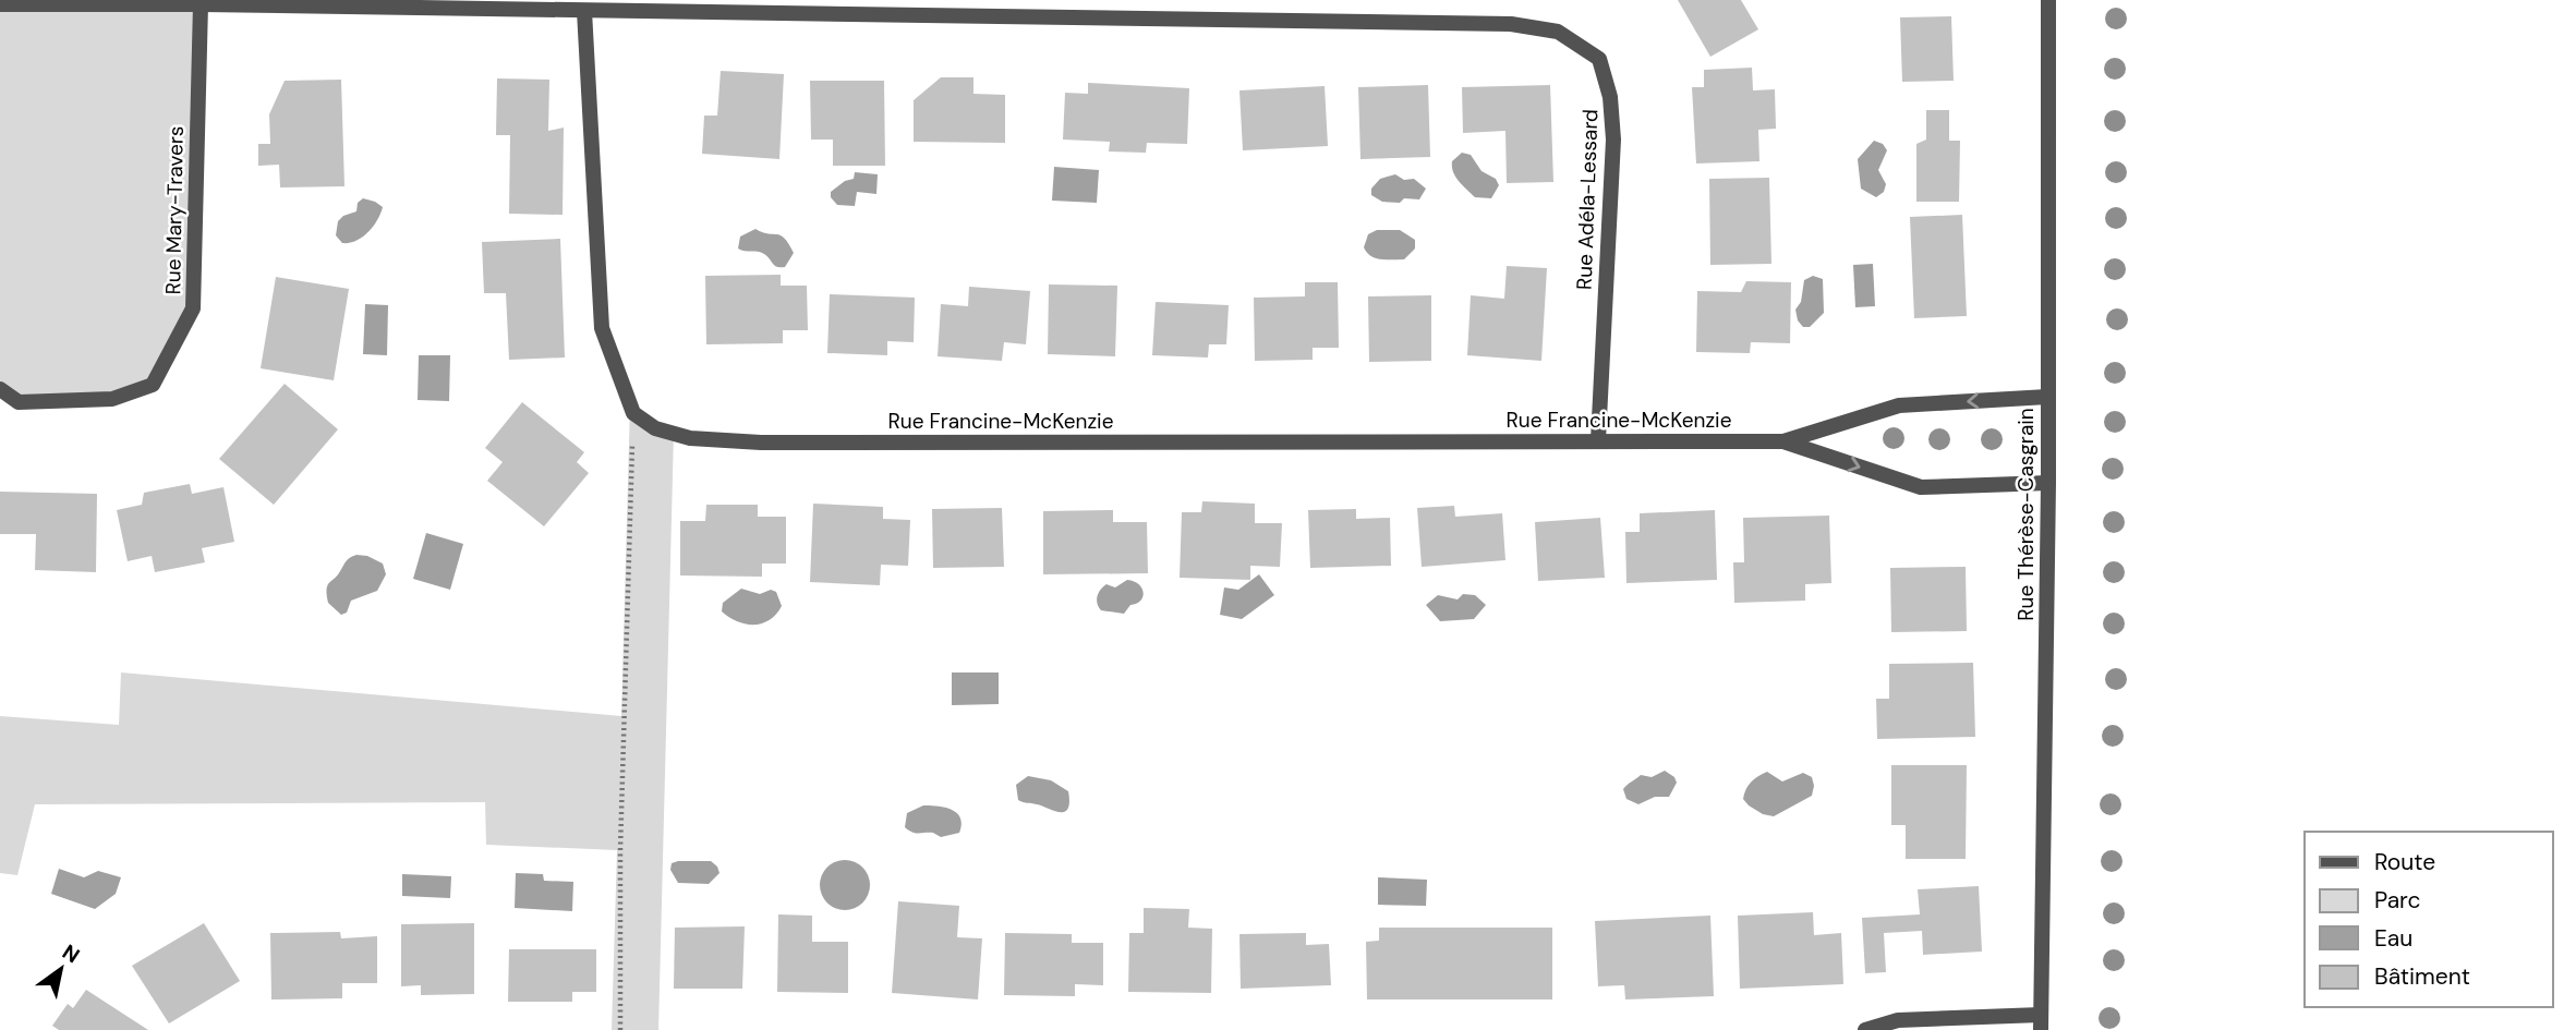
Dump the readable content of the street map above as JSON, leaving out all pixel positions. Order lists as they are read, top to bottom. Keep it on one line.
{"streets":{"street":["Rue Adéla-Lessard","Rue Mary-Travers","Rue Francine-McKenzie","Rue Thérèse-Casgrain"]},"crossings":[["Rue Adéla-Lessard","Rue Mary-Travers"],["Rue Adéla-Lessard","Rue Francine-McKenzie"],["Rue Francine-McKenzie","Rue Thérèse-Casgrain"]],"legend":["Route","Parc","Eau","Bâtiment"],"north":"top right"}
